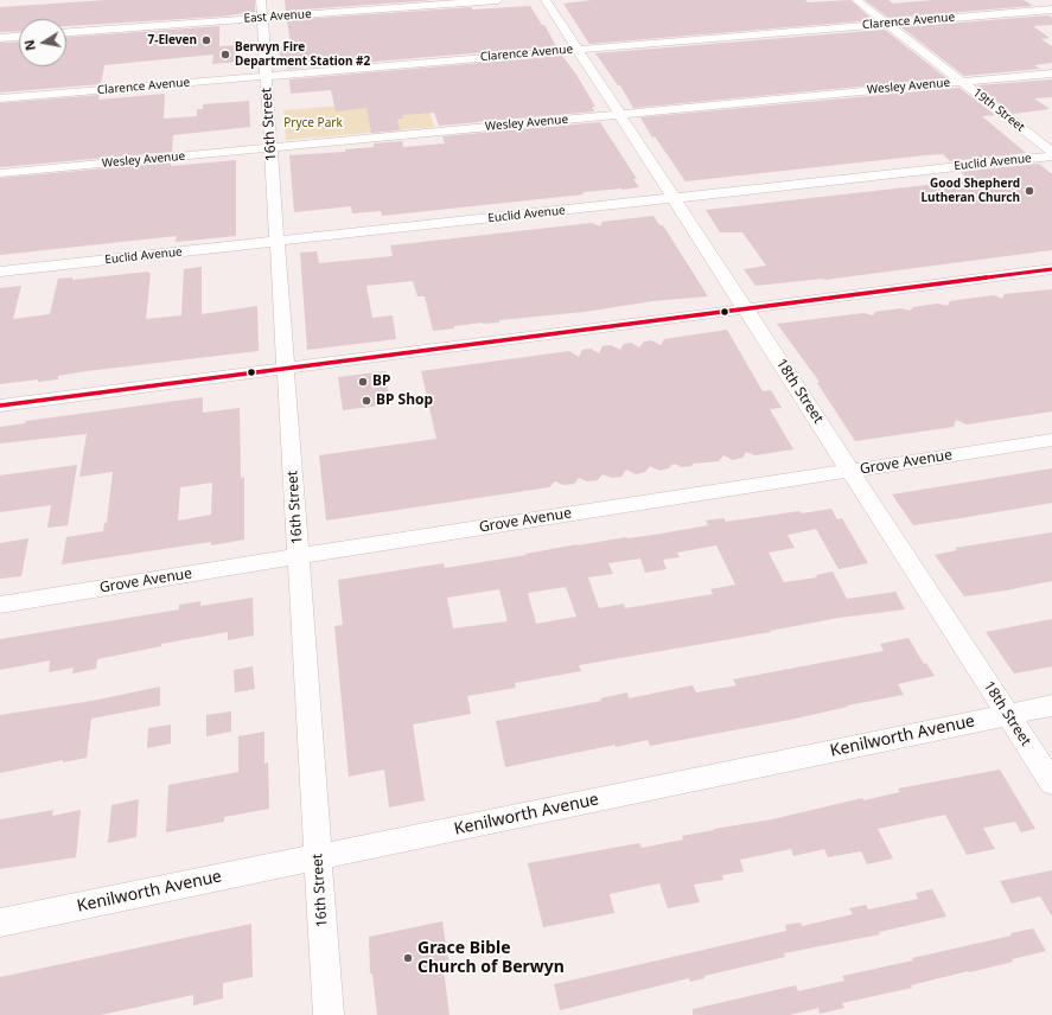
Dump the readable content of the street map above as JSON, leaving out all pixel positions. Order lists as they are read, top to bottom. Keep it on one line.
{"streets":{"street":["East Avenue","Clarence Avenue","Wesley Avenue","19th Street","16th Street","Euclid Avenue","18th Street","Grove Avenue","Kenilworth Avenue"]},"crossings":[["East Avenue","16th Street"],["Clarence Avenue","19th Street"],["Clarence Avenue","16th Street"],["Clarence Avenue","18th Street"],["Wesley Avenue","19th Street"],["Wesley Avenue","16th Street"],["Wesley Avenue","18th Street"],["16th Street","Euclid Avenue"],["16th Street","Grove Avenue"],["16th Street","Kenilworth Avenue"],["Euclid Avenue","18th Street"],["18th Street","Grove Avenue"],["18th Street","Kenilworth Avenue"]],"parks":["Pryce Park"],"places":["7-Eleven","Berwyn Fire Department Station #2","Good Shepherd Lutheran Church","BP","BP Shop","Grace Bible Church of Berwyn"],"north":"left"}
